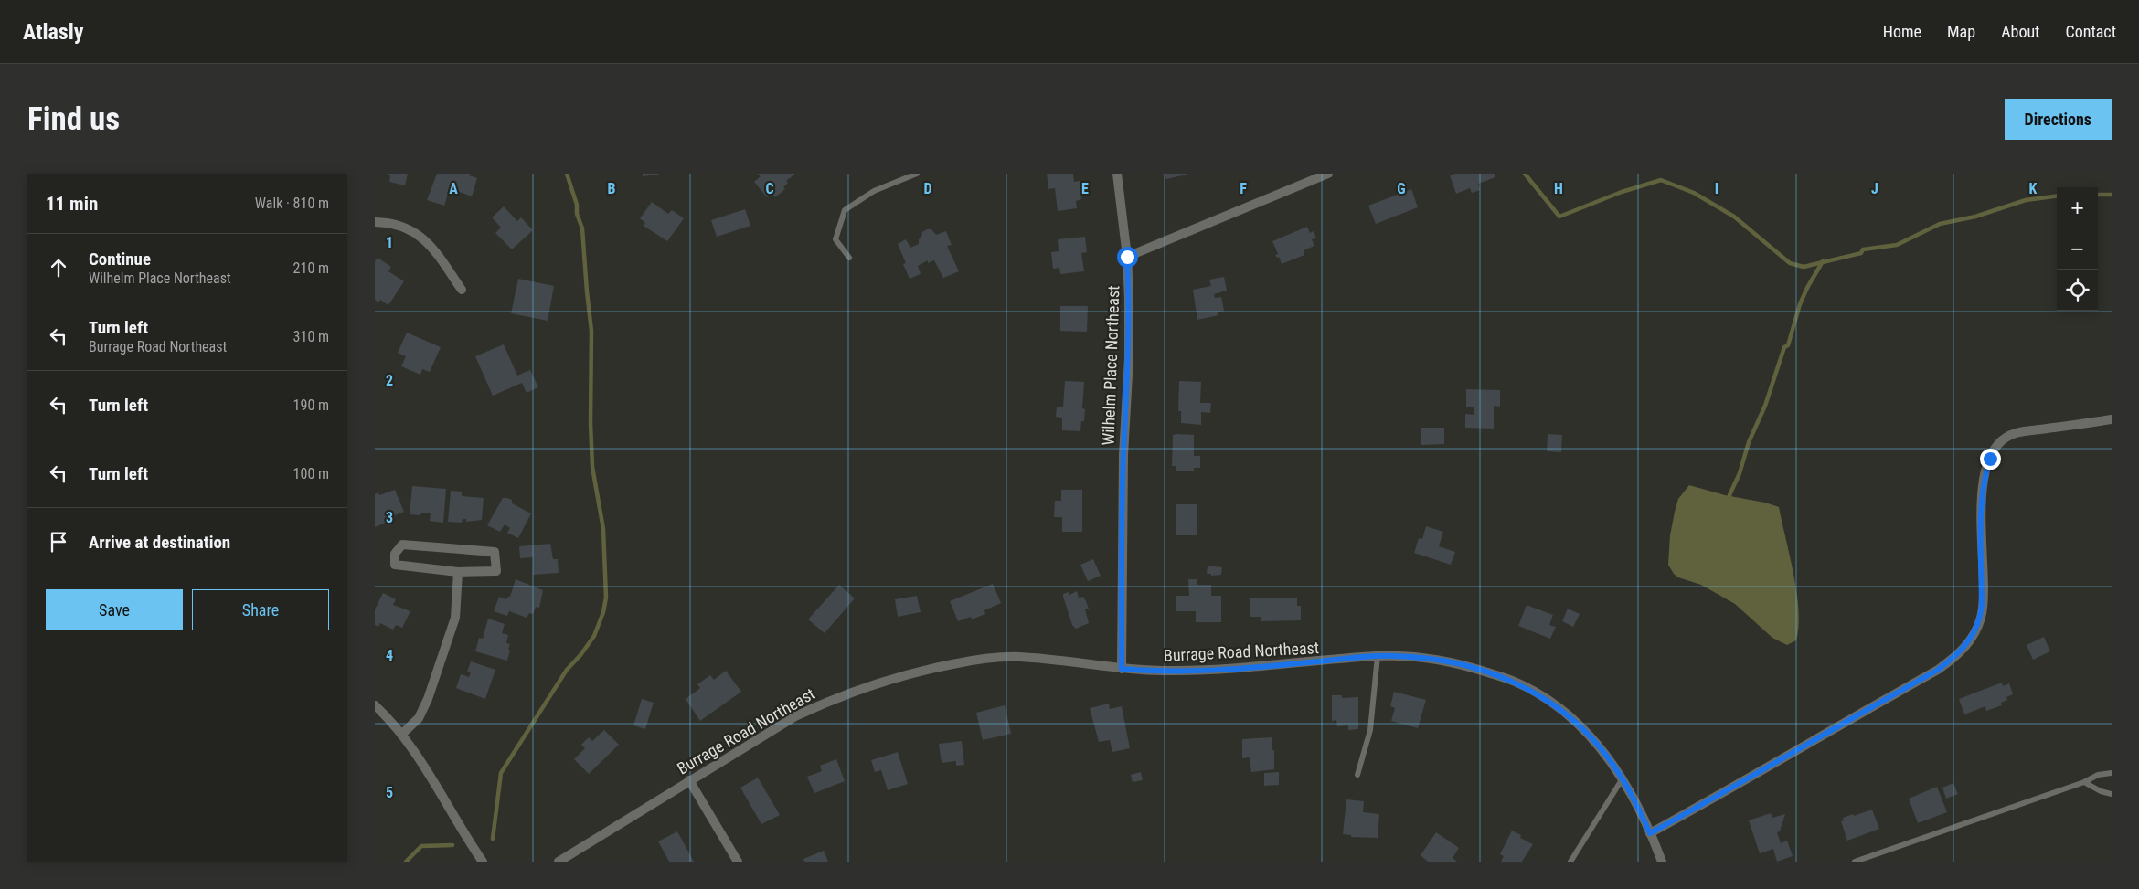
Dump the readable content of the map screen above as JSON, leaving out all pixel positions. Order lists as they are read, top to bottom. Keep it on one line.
{"streets":{"street":["Wilhelm Place Northeast","Burrage Road Northeast"]},"crossings":[["Wilhelm Place Northeast","Burrage Road Northeast"]],"page":{"header":"Atlasly","nav":["Home","Map","About","Contact"],"buttons":["Directions",["Save","Share"]],"title":"Find us","heading":["11 min","Walk · 810 m"],"map_buttons":["+","−"],"list":[["Continue","Wilhelm Place Northeast","210 m"],["Turn left","Burrage Road Northeast","310 m"],["Turn left","190 m"],["Turn left","100 m"],"Arrive at destination"]},"grid":{"columns":["A","B","C","D","E","F","G","H","I","J","K"],"rows":["1","2","3","4","5"]}}
